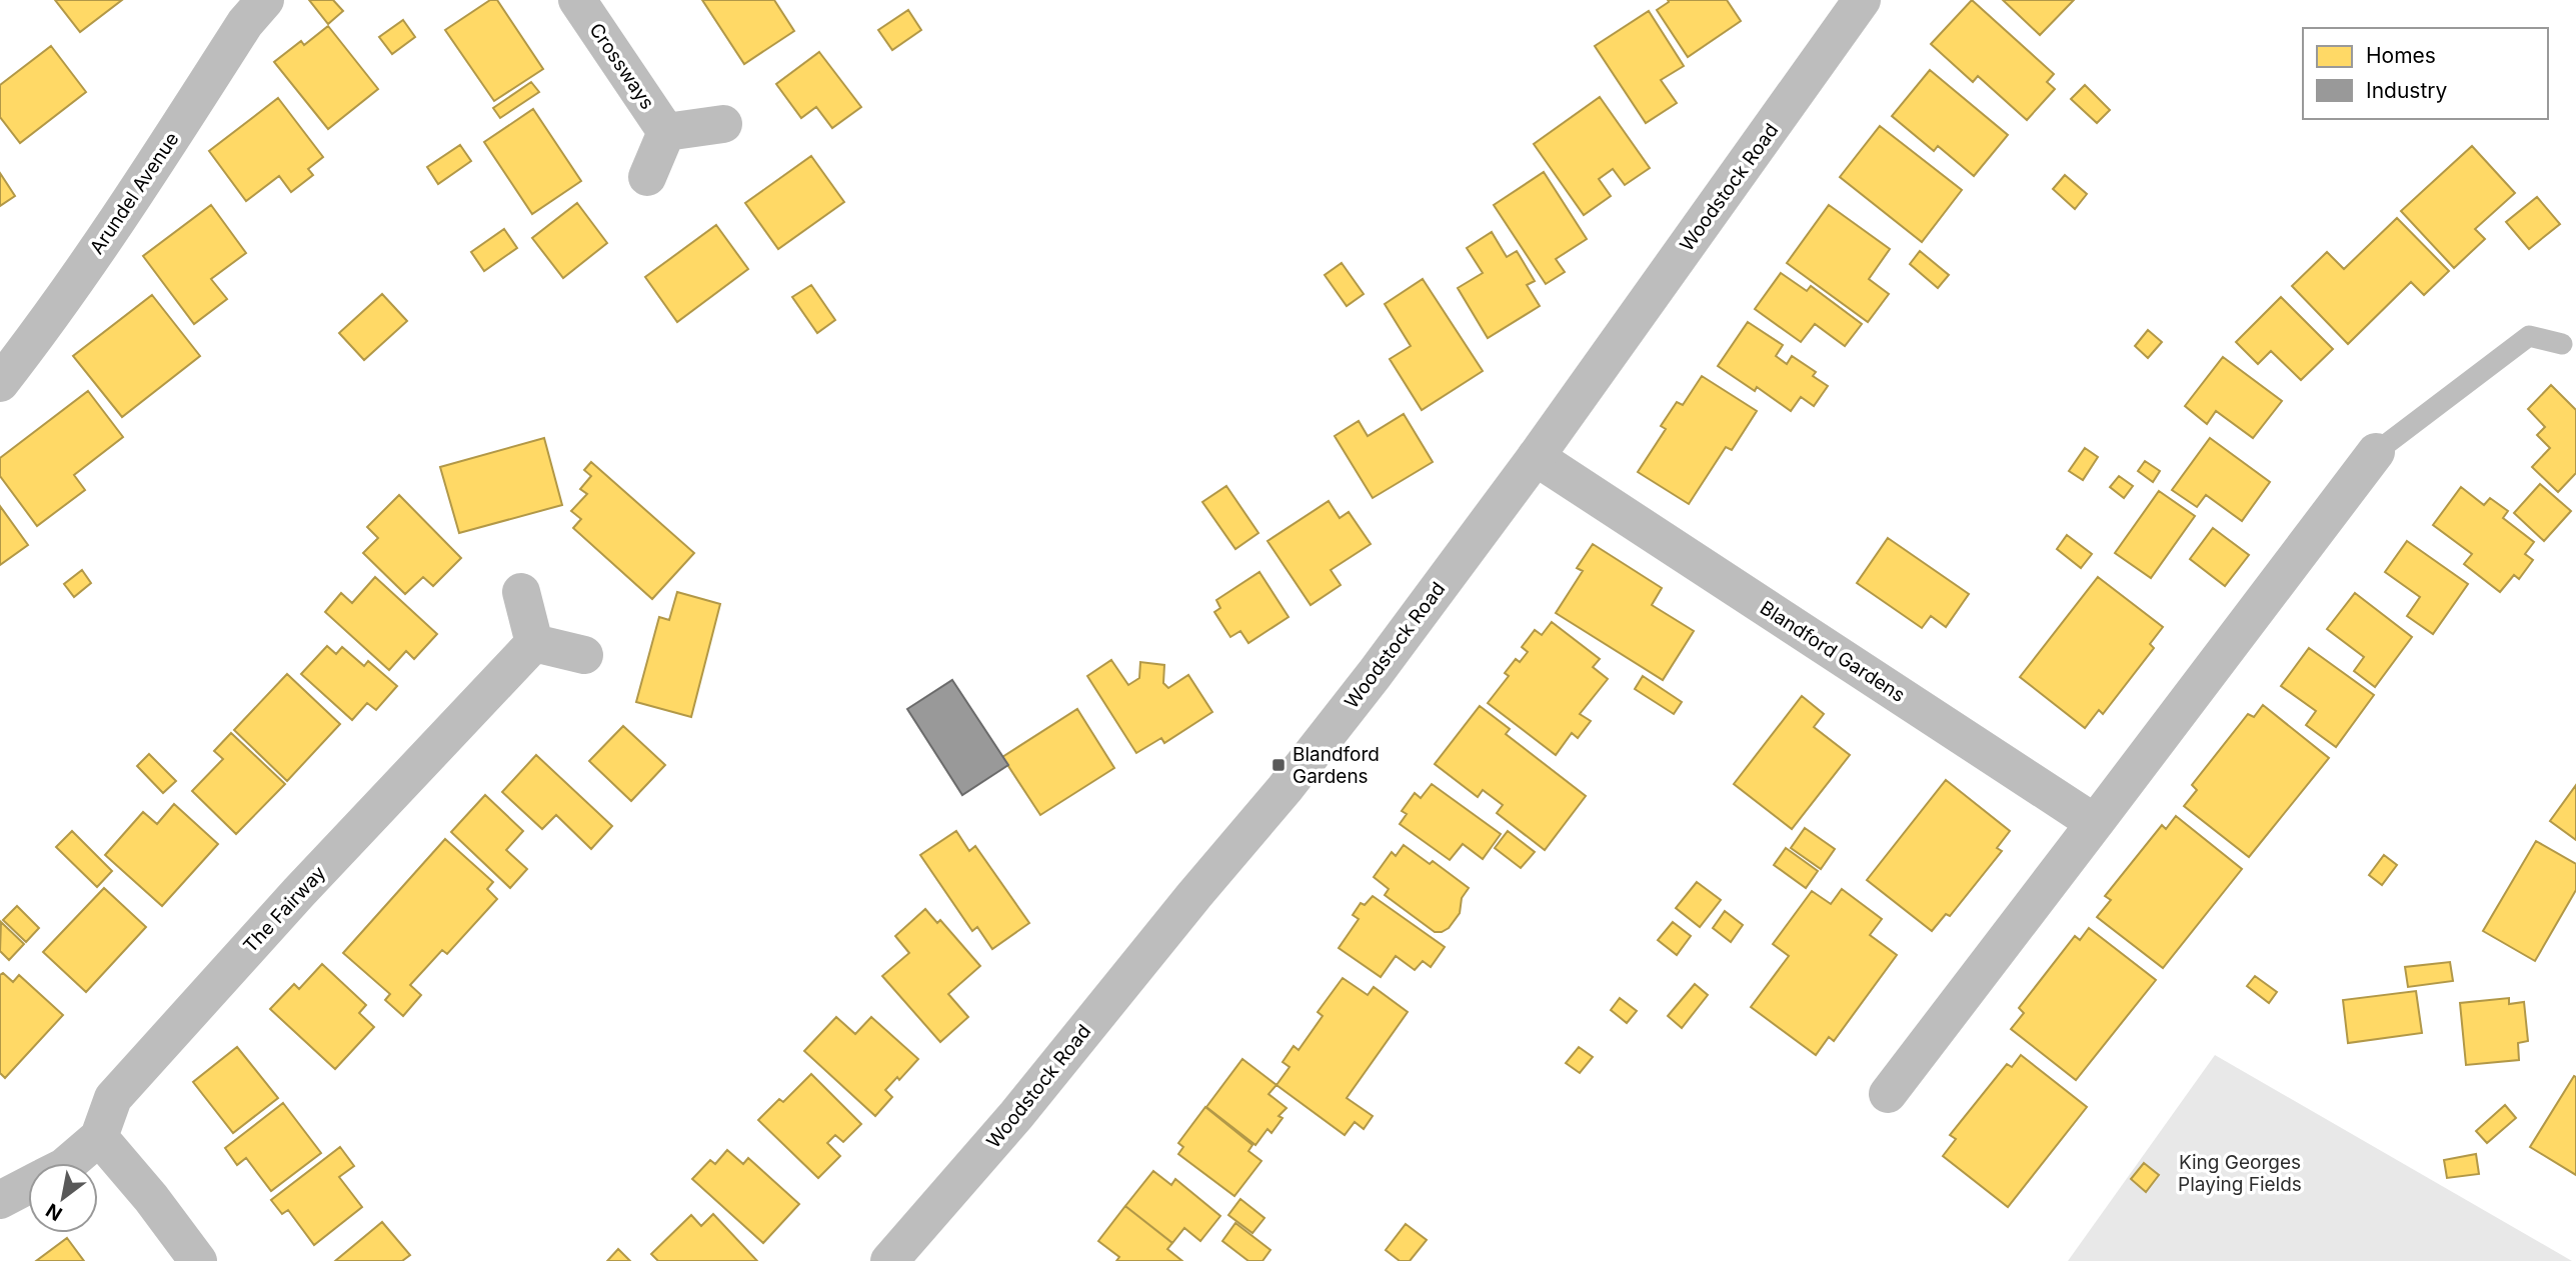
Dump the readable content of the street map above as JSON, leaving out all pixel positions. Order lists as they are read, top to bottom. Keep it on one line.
{"streets":{"street":["Crossways","Woodstock Road","Arundel Avenue","Blandford Gardens","The Fairway"]},"crossings":[["Woodstock Road","Blandford Gardens"]],"parks":["King Georges Playing Fields"],"places":{"transit":["Blandford Gardens"]},"legend":["Homes","Industry"],"north":"bottom left"}
